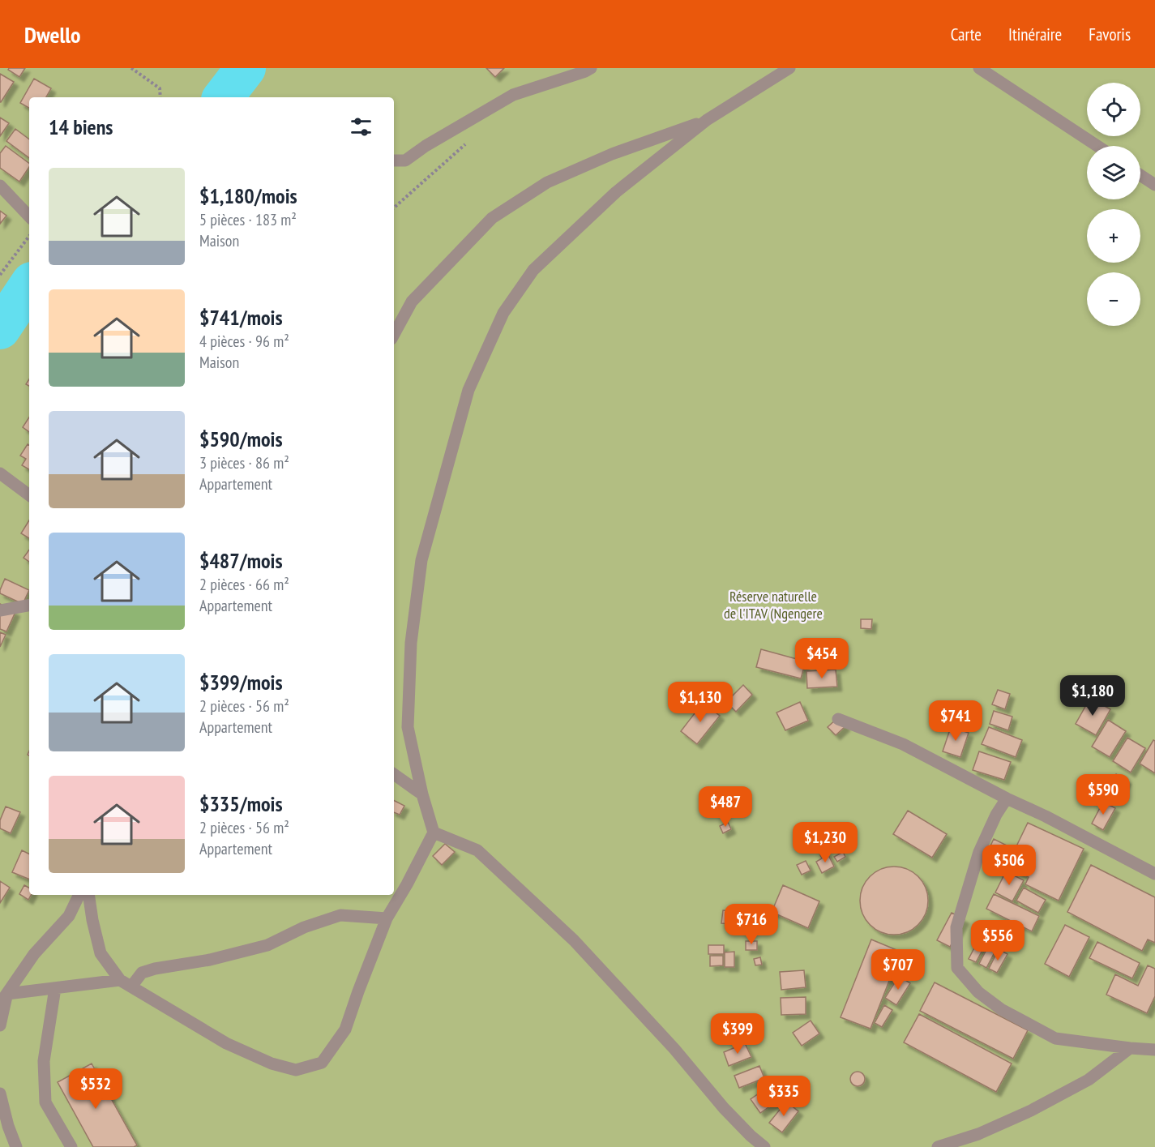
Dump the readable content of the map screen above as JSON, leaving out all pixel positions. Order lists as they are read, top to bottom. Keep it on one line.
{"parks":["Réserve naturelle de l'ITAV (Ngengere"],"page":{"header":"Dwello","nav":["Carte","Itinéraire","Favoris"],"map_buttons":["+","−"],"heading":"14 biens","list":[{"name":"$1,180/mois","note":"5 pièces · 183 m² · Maison"},{"name":"$741/mois","note":"4 pièces · 96 m² · Maison"},{"name":"$590/mois","note":"3 pièces · 86 m² · Appartement"},{"name":"$487/mois","note":"2 pièces · 66 m² · Appartement"},{"name":"$399/mois","note":"2 pièces · 56 m² · Appartement"},{"name":"$335/mois","note":"2 pièces · 56 m² · Appartement"}],"price":["$454","$1,180","$1,130","$741","$590","$487","$1,230","$506","$716","$556","$707","$399","$532","$335"]}}
